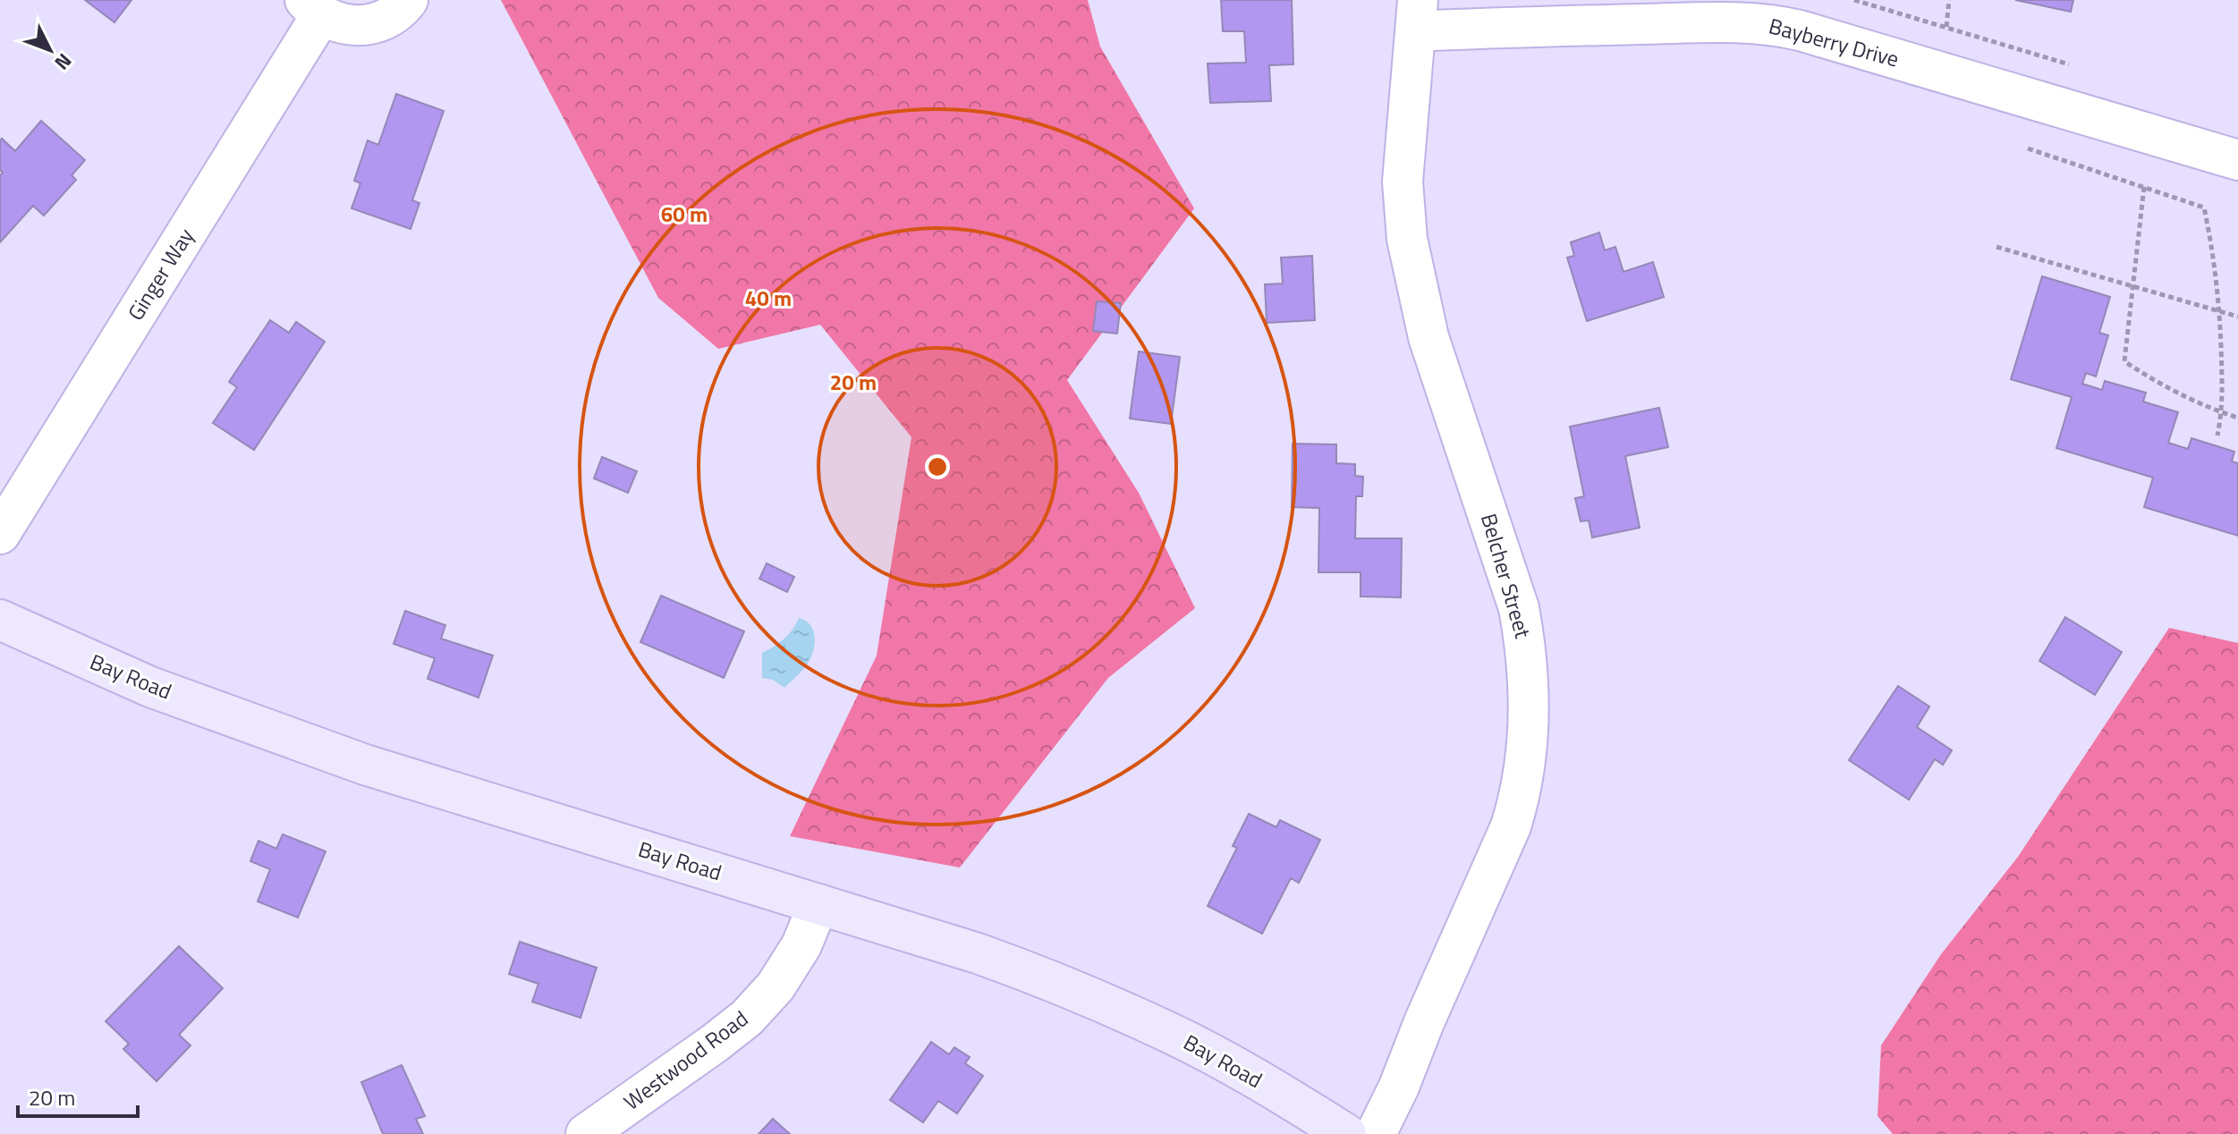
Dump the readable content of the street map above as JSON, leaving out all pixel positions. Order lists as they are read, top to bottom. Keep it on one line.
{"streets":{"main road":["Bay Road"],"street":["Bayberry Drive","Ginger Way","Belcher Street","Westwood Road"]},"crossings":[["Bayberry Drive","Belcher Street"],["Bay Road","Westwood Road"]],"scale_bar":"20 m","north":"bottom right","rings":["60 m","40 m","20 m"]}
